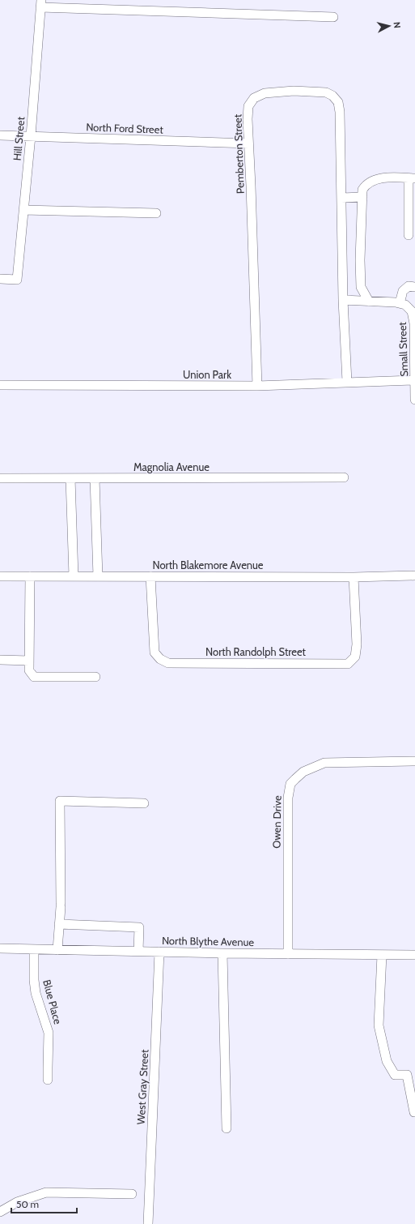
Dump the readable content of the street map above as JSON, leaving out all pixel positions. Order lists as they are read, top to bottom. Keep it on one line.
{"streets":{"street":["North Ford Street","Hill Street","Pemberton Street","Small Street","Union Park","Magnolia Avenue","North Blakemore Avenue","North Randolph Street","Owen Drive","North Blythe Avenue","Blue Place","West Gray Street"]},"crossings":[["North Ford Street","Hill Street"],["North Ford Street","Pemberton Street"],["Pemberton Street","Small Street"],["Pemberton Street","Union Park"],["Small Street","Union Park"],["North Blakemore Avenue","North Randolph Street"],["Owen Drive","North Blythe Avenue"],["North Blythe Avenue","Blue Place"],["North Blythe Avenue","West Gray Street"]],"scale_bar":"50 m","north":"right"}
